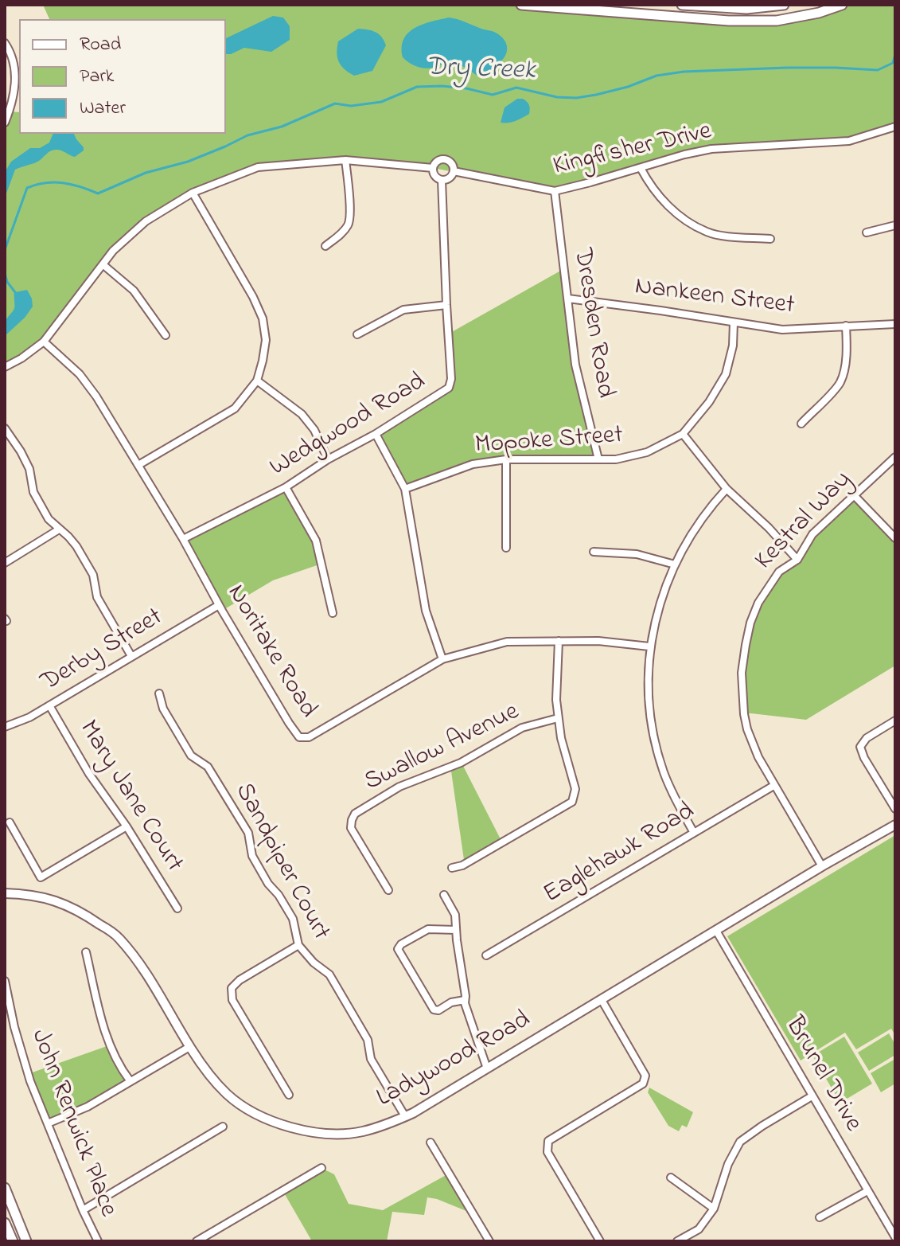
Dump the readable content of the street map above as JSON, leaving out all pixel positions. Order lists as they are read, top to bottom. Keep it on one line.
{"streets":{"street":["Kingfisher Drive","Nankeen Street","Dresden Road","Wedgwood Road","Mopoke Street","Kestral Way","Derby Street","Noritake Road","Swallow Avenue","Mary Jane Court","Eaglehawk Road","Sandpiper Court","Ladywood Road","Brunel Drive","John Renwick Place"]},"crossings":[["Kingfisher Drive","Dresden Road"],["Kingfisher Drive","Wedgwood Road"],["Nankeen Street","Dresden Road"],["Nankeen Street","Mopoke Street"],["Dresden Road","Mopoke Street"],["Wedgwood Road","Noritake Road"],["Kestral Way","Eaglehawk Road"],["Kestral Way","Ladywood Road"],["Derby Street","Noritake Road"],["Derby Street","Mary Jane Court"],["Sandpiper Court","Ladywood Road"],["Ladywood Road","Brunel Drive"]],"water":["Dry Creek"],"legend":["Road","Park","Water"]}
